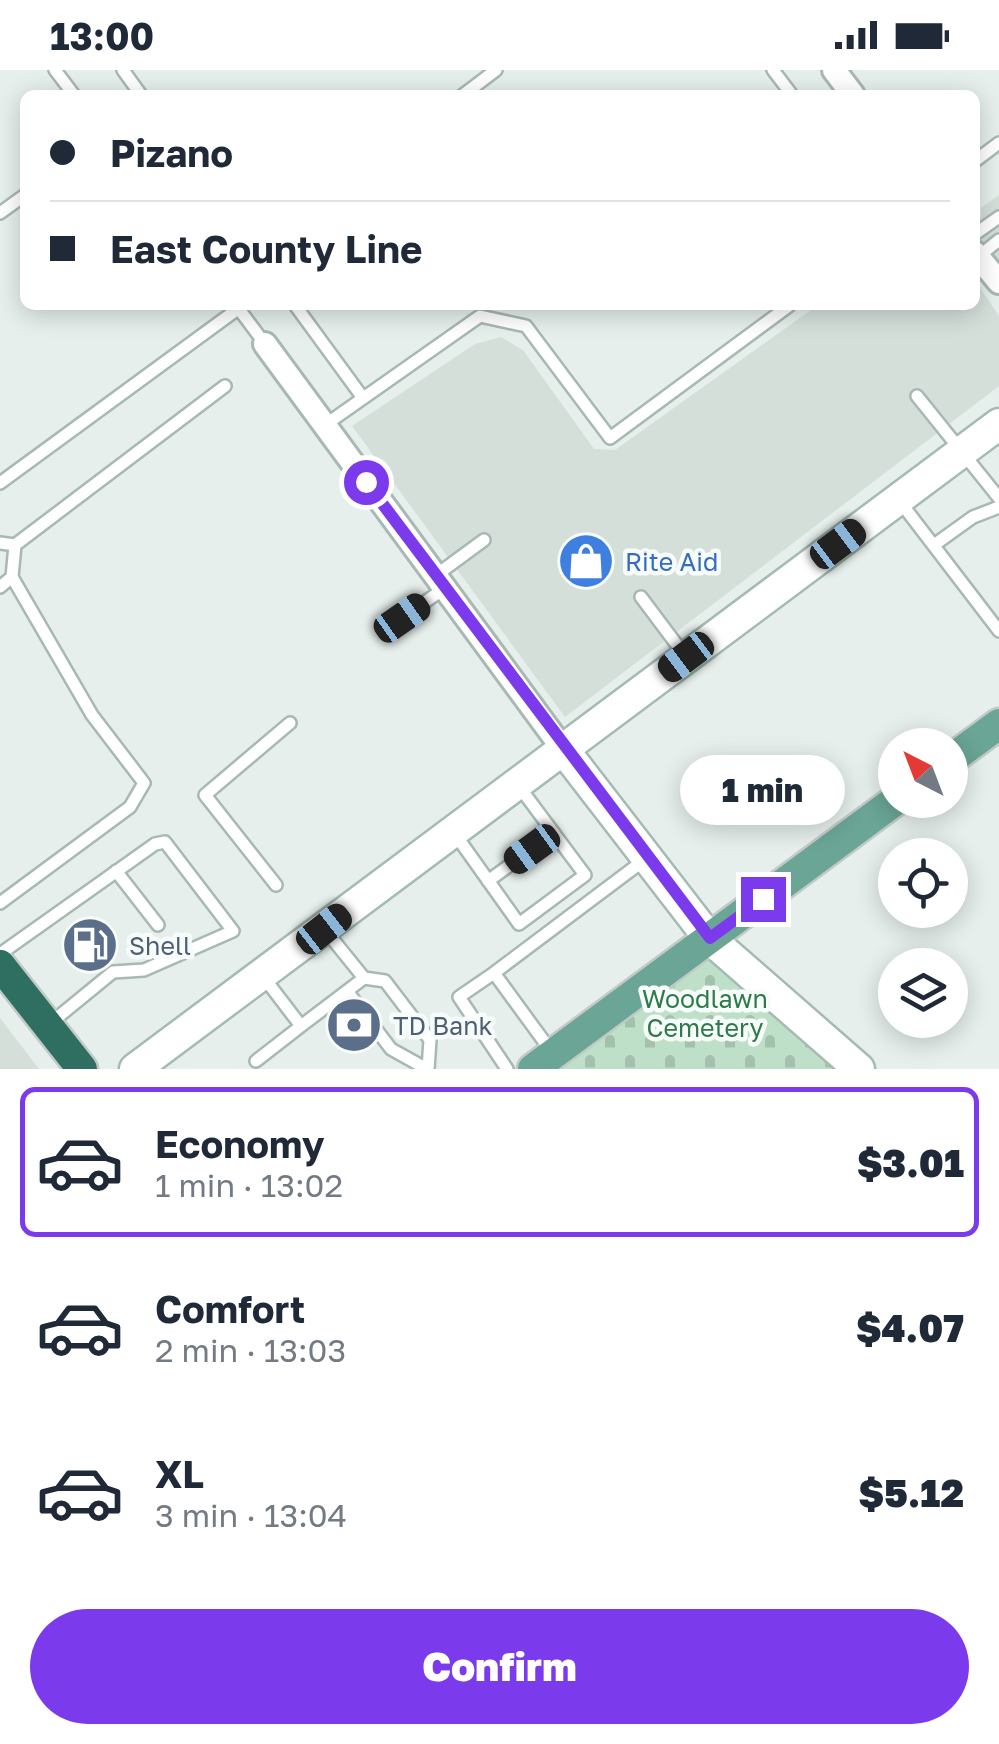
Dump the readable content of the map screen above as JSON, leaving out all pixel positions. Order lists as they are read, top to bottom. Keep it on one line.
{"parks":["Woodlawn Cemetery"],"places":{"shop":["Rite Aid"],"fuel station":["Shell"],"bank":["TD Bank"]},"north":"top left","page":{"status":"13:00","banner":["Pizano","East County Line"],"bubble":"1 min","list":[{"name":"Economy","note":"1 min · 13:02","value":"$3.01"},{"name":"Comfort","note":"2 min · 13:03","value":"$4.07"},{"name":"XL","note":"3 min · 13:04","value":"$5.12"}],"buttons":"Confirm"}}
